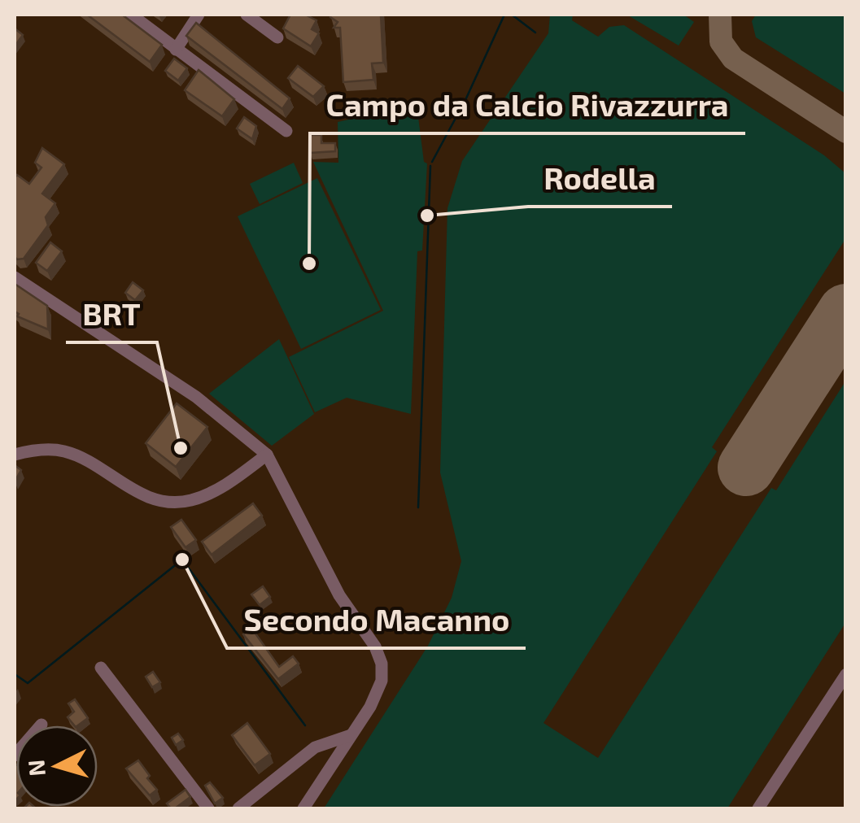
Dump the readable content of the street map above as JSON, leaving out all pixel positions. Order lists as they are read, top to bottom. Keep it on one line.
{"places":["Rodella","Campo da Calcio Rivazzurra","BRT","Secondo Macanno"],"north":"left"}
